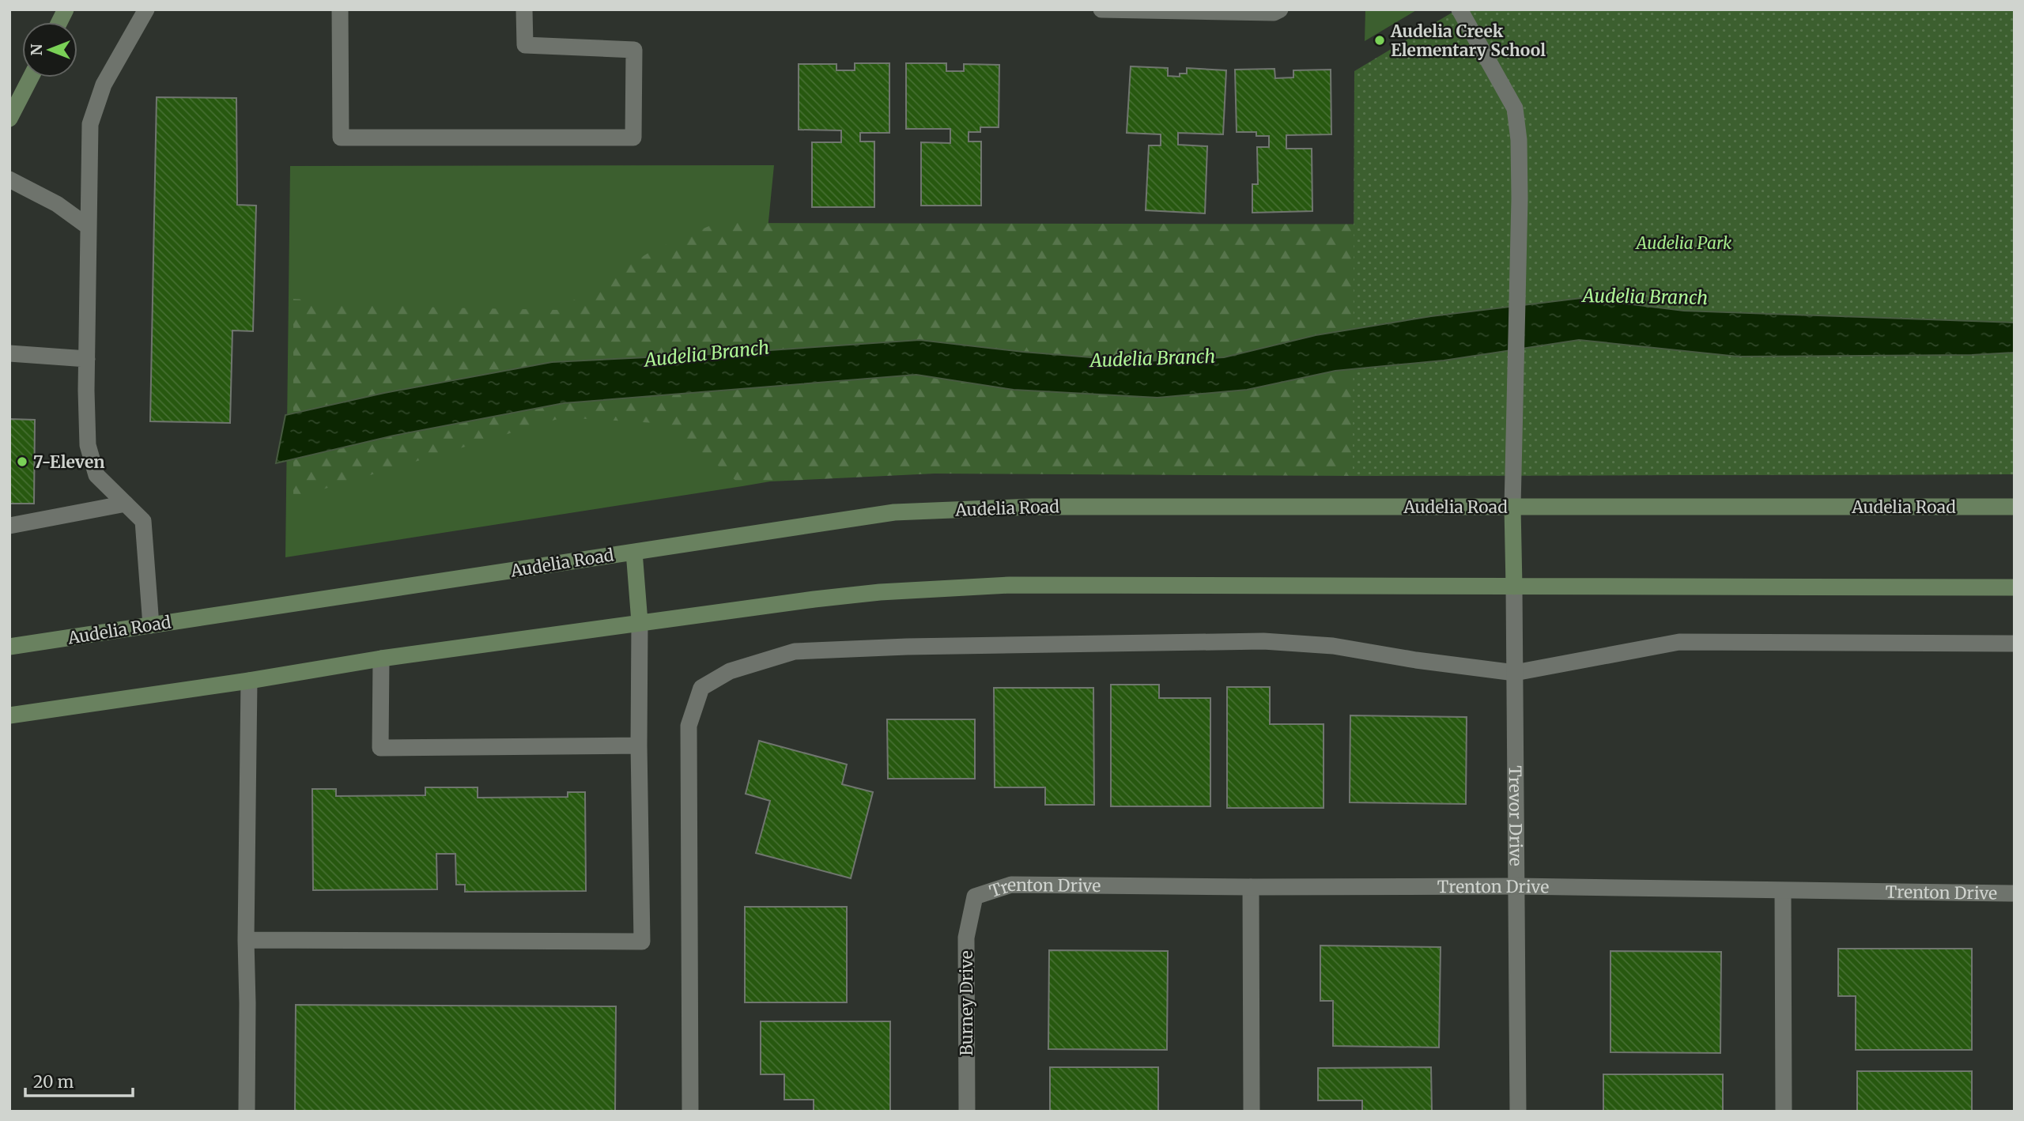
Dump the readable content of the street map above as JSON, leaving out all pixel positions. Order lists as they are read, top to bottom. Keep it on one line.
{"streets":{"main road":["Audelia Road"],"street":["Trevor Drive","Trenton Drive","Burney Drive"]},"crossings":[["Trevor Drive","Trenton Drive"],["Trenton Drive","Burney Drive"]],"water":["Audelia Branch"],"parks":["Audelia Park"],"places":["Audelia Creek Elementary School","7-Eleven"],"scale_bar":"20 m","north":"left"}
